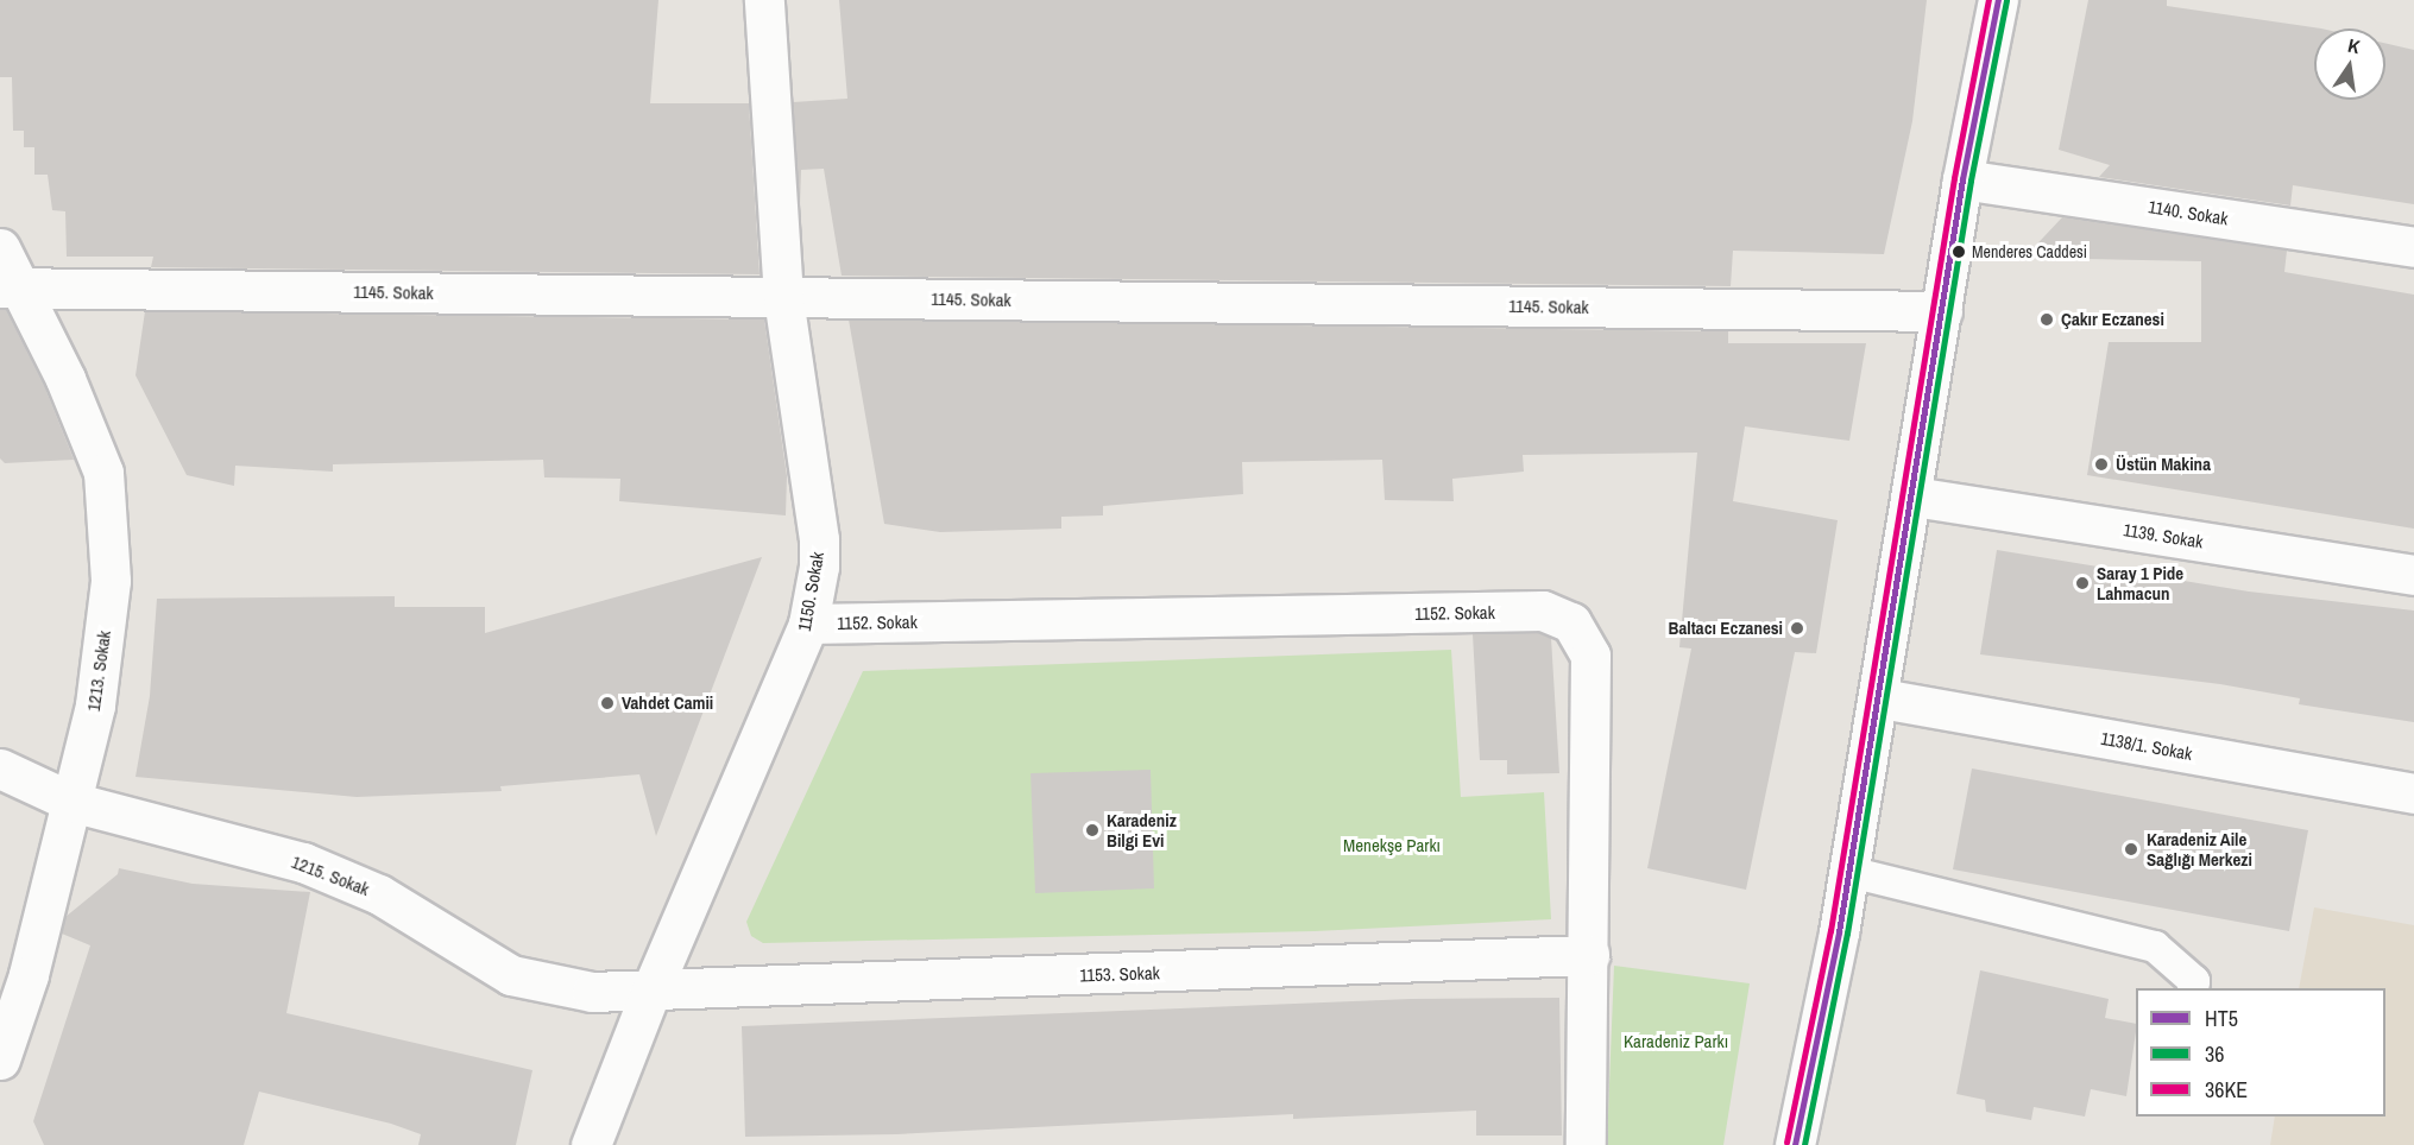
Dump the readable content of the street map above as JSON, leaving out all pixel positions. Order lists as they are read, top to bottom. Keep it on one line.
{"streets":{"street":["1140. Sokak","1145. Sokak","1139. Sokak","1150. Sokak","1152. Sokak","1213. Sokak","1138/1. Sokak","1215. Sokak","1153. Sokak"]},"crossings":[["1145. Sokak","1150. Sokak"],["1145. Sokak","1213. Sokak"],["1150. Sokak","1152. Sokak"],["1150. Sokak","1215. Sokak"],["1150. Sokak","1153. Sokak"],["1152. Sokak","1153. Sokak"],["1213. Sokak","1215. Sokak"],["1215. Sokak","1153. Sokak"]],"parks":["Menekşe Parkı","Karadeniz Parkı"],"places":["Menderes Caddesi","Çakır Eczanesi","Üstün Makina","Saray 1 Pide Lahmacun","Baltacı Eczanesi","Vahdet Camii","Karadeniz Bilgi Evi","Karadeniz Aile Sağlığı Merkezi"],"lines":["transit line HT5","transit line 36KE","transit line 36"],"legend":["HT5","36","36KE"],"north":"top"}
